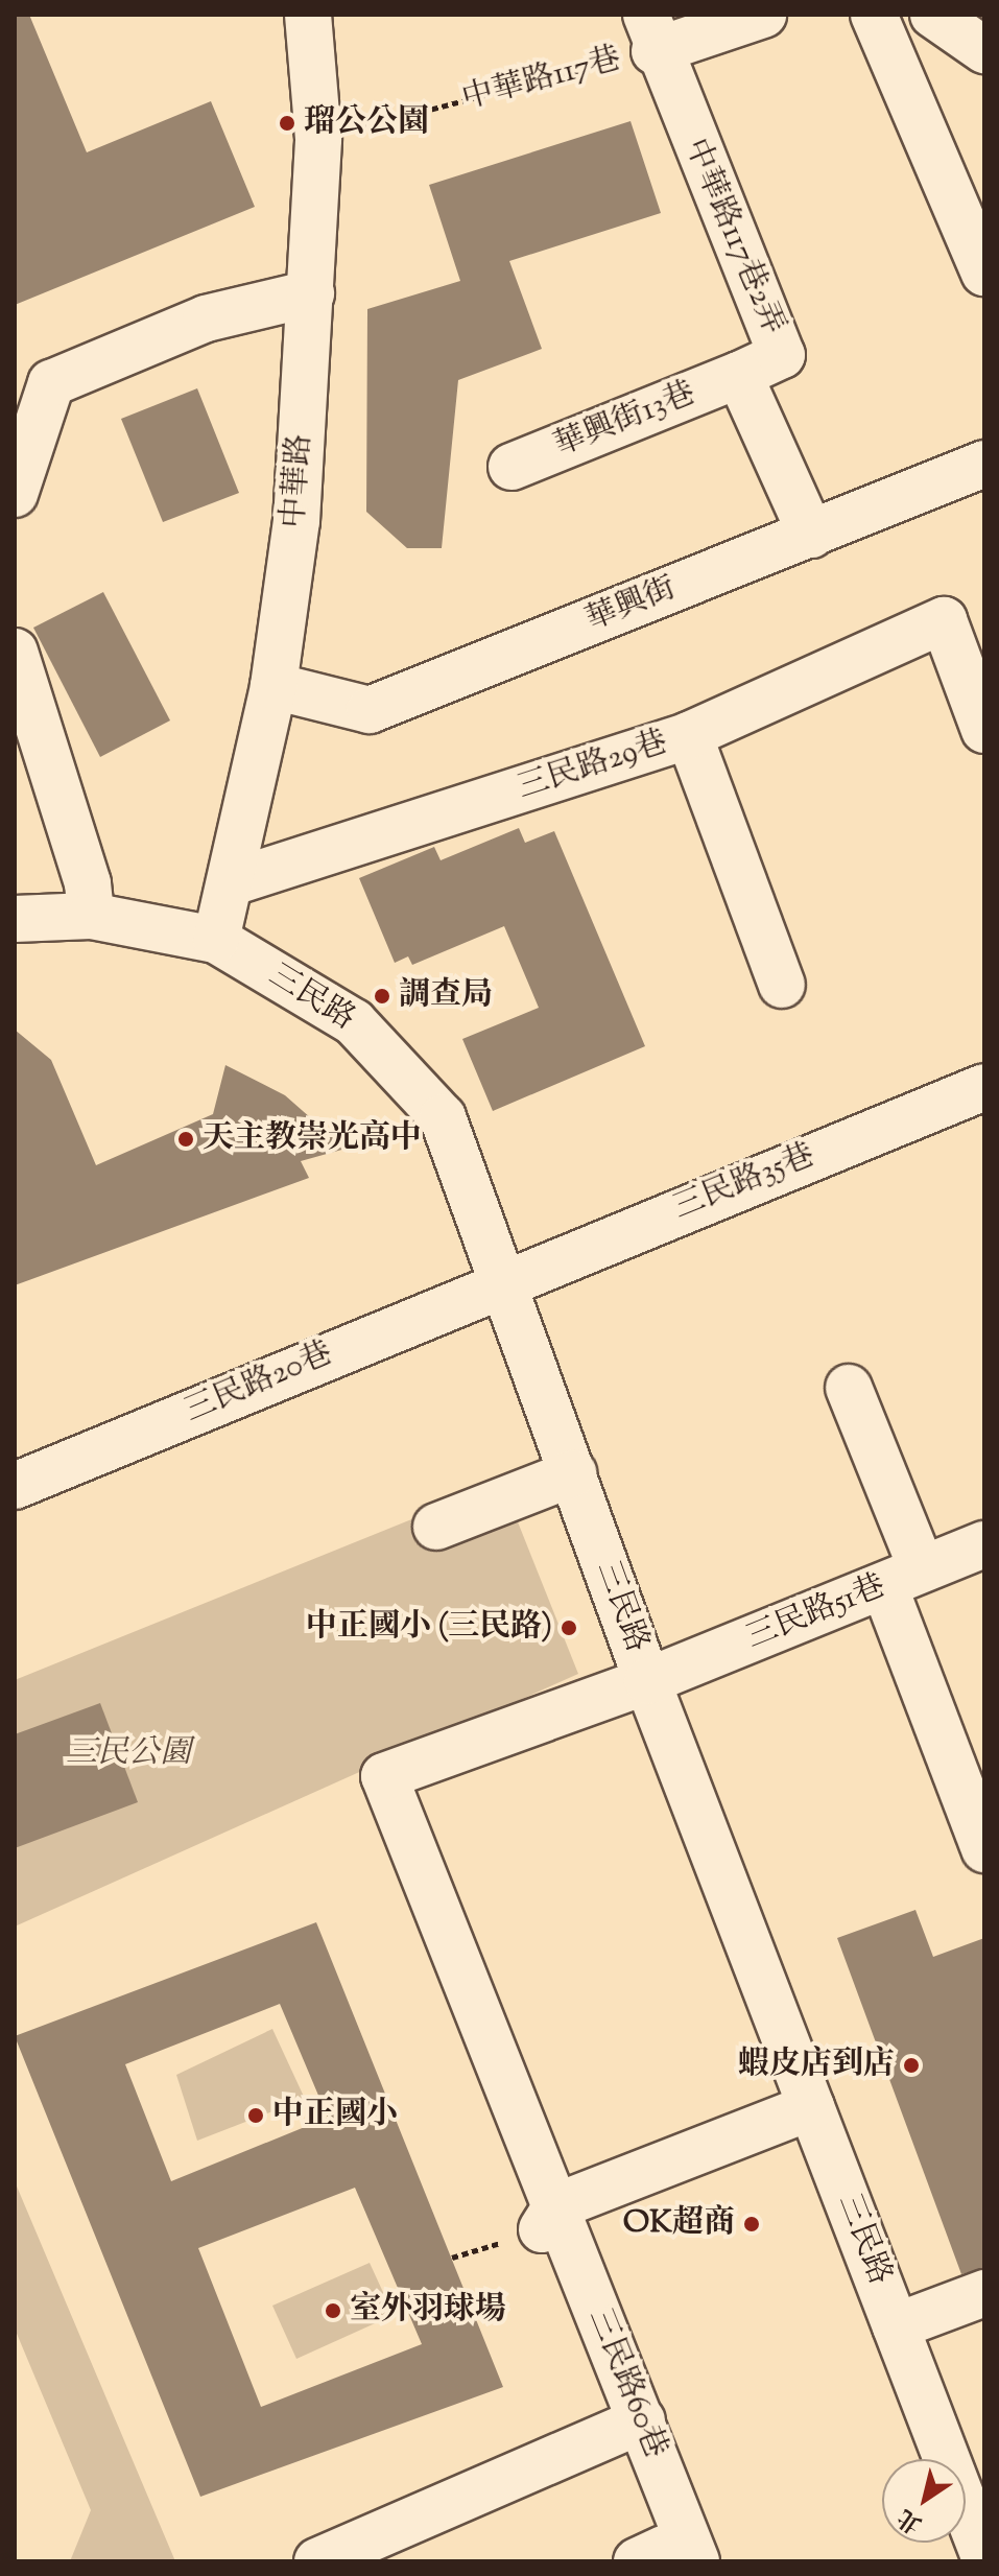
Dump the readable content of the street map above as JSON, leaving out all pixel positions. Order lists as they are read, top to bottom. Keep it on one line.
{"streets":{"street":["中華路117巷","中華路117巷2弄","華興街13巷","中華路","華興街","三民路29巷","三民路","三民路35巷","三民路20巷","三民路51巷","三民路60巷"]},"crossings":[["中華路117巷","中華路117巷2弄"],["中華路117巷","中華路"],["中華路117巷2弄","華興街13巷"],["中華路117巷2弄","華興街"],["中華路","華興街"],["中華路","三民路29巷"],["中華路","三民路"],["三民路","三民路35巷"],["三民路","三民路20巷"],["三民路","三民路51巷"],["三民路35巷","三民路20巷"],["三民路51巷","三民路60巷"]],"parks":["三民公園"],"places":["瑠公公園","調查局","天主教崇光高中","中正國小 (三民路)","蝦皮店到店","中正國小","OK超商","室外羽球場"],"north":"bottom left"}
